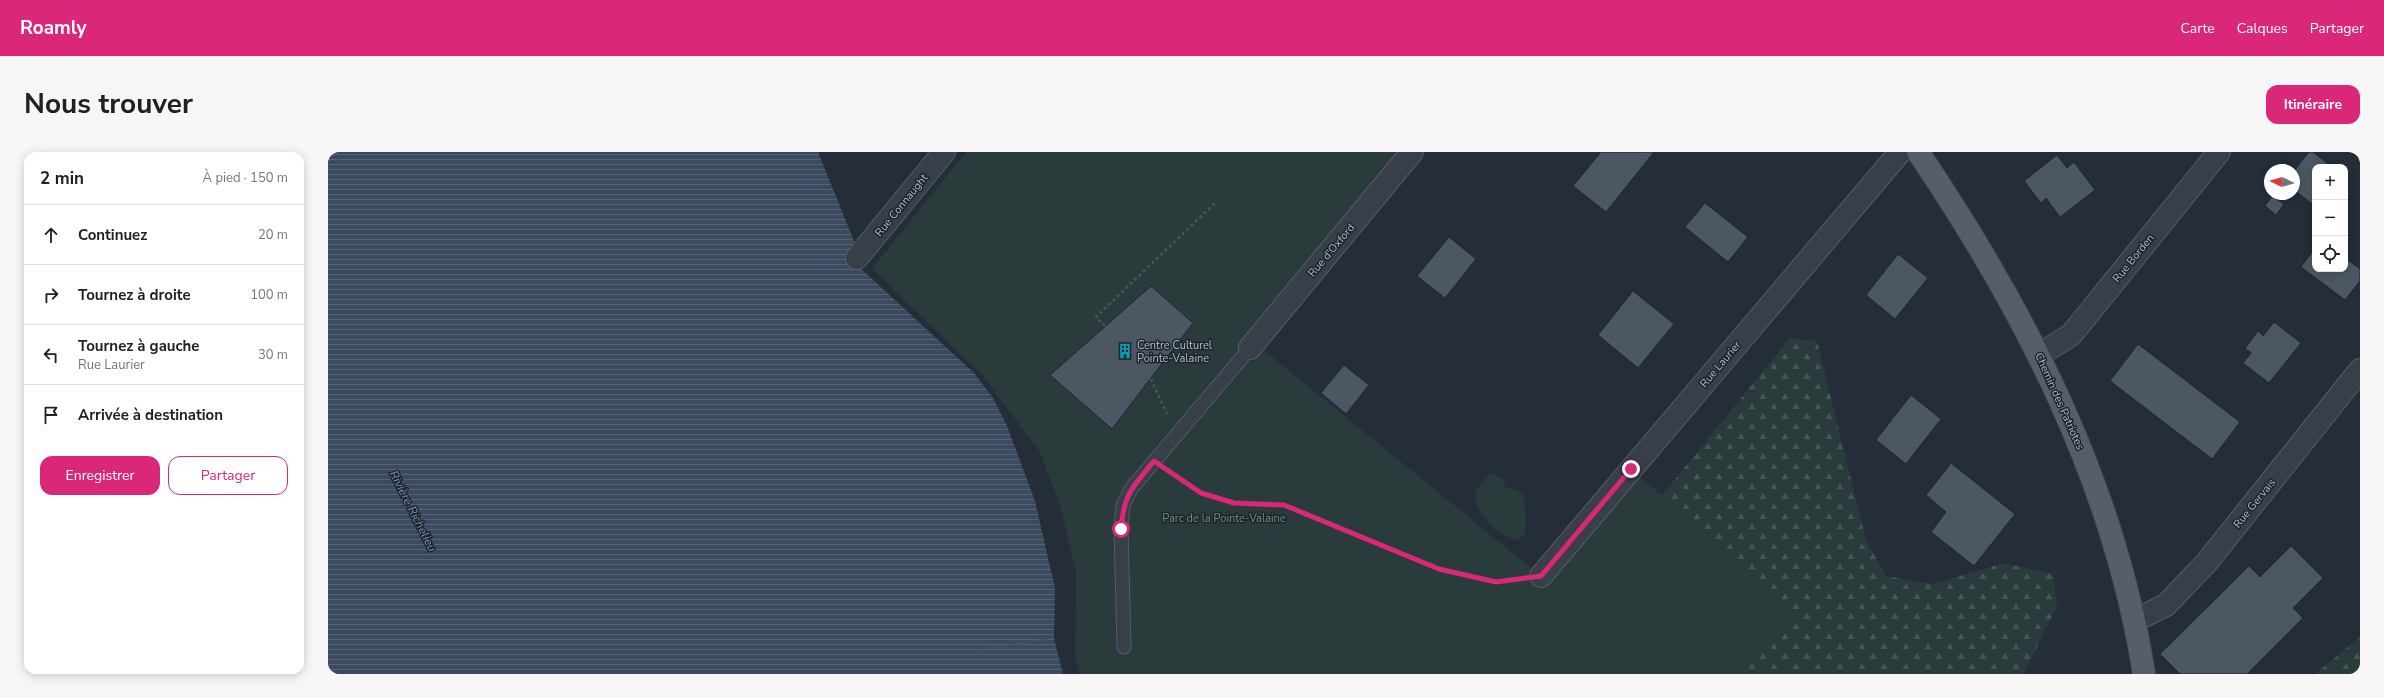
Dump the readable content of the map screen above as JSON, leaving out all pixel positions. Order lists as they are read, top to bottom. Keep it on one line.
{"streets":{"main road":["Chemin des Patriotes"],"street":["Rue Connaught","Rue d'Oxford","Rue Borden","Rue Laurier","Rue Gervais"]},"crossings":[["Rue Borden","Chemin des Patriotes"],["Chemin des Patriotes","Rue Gervais"]],"water":["Rivière Richelieu"],"parks":["Parc de la Pointe-Valaine"],"places":{"building":["Centre Culturel Pointe-Valaine"]},"north":"left","page":{"header":"Roamly","nav":["Carte","Calques","Partager"],"title":"Nous trouver","buttons":["Itinéraire",["Enregistrer","Partager"]],"heading":["2 min","À pied · 150 m"],"map_buttons":["+","−"],"list":[["Continuez","20 m"],["Tournez à droite","100 m"],["Tournez à gauche","Rue Laurier","30 m"],"Arrivée à destination"]}}
